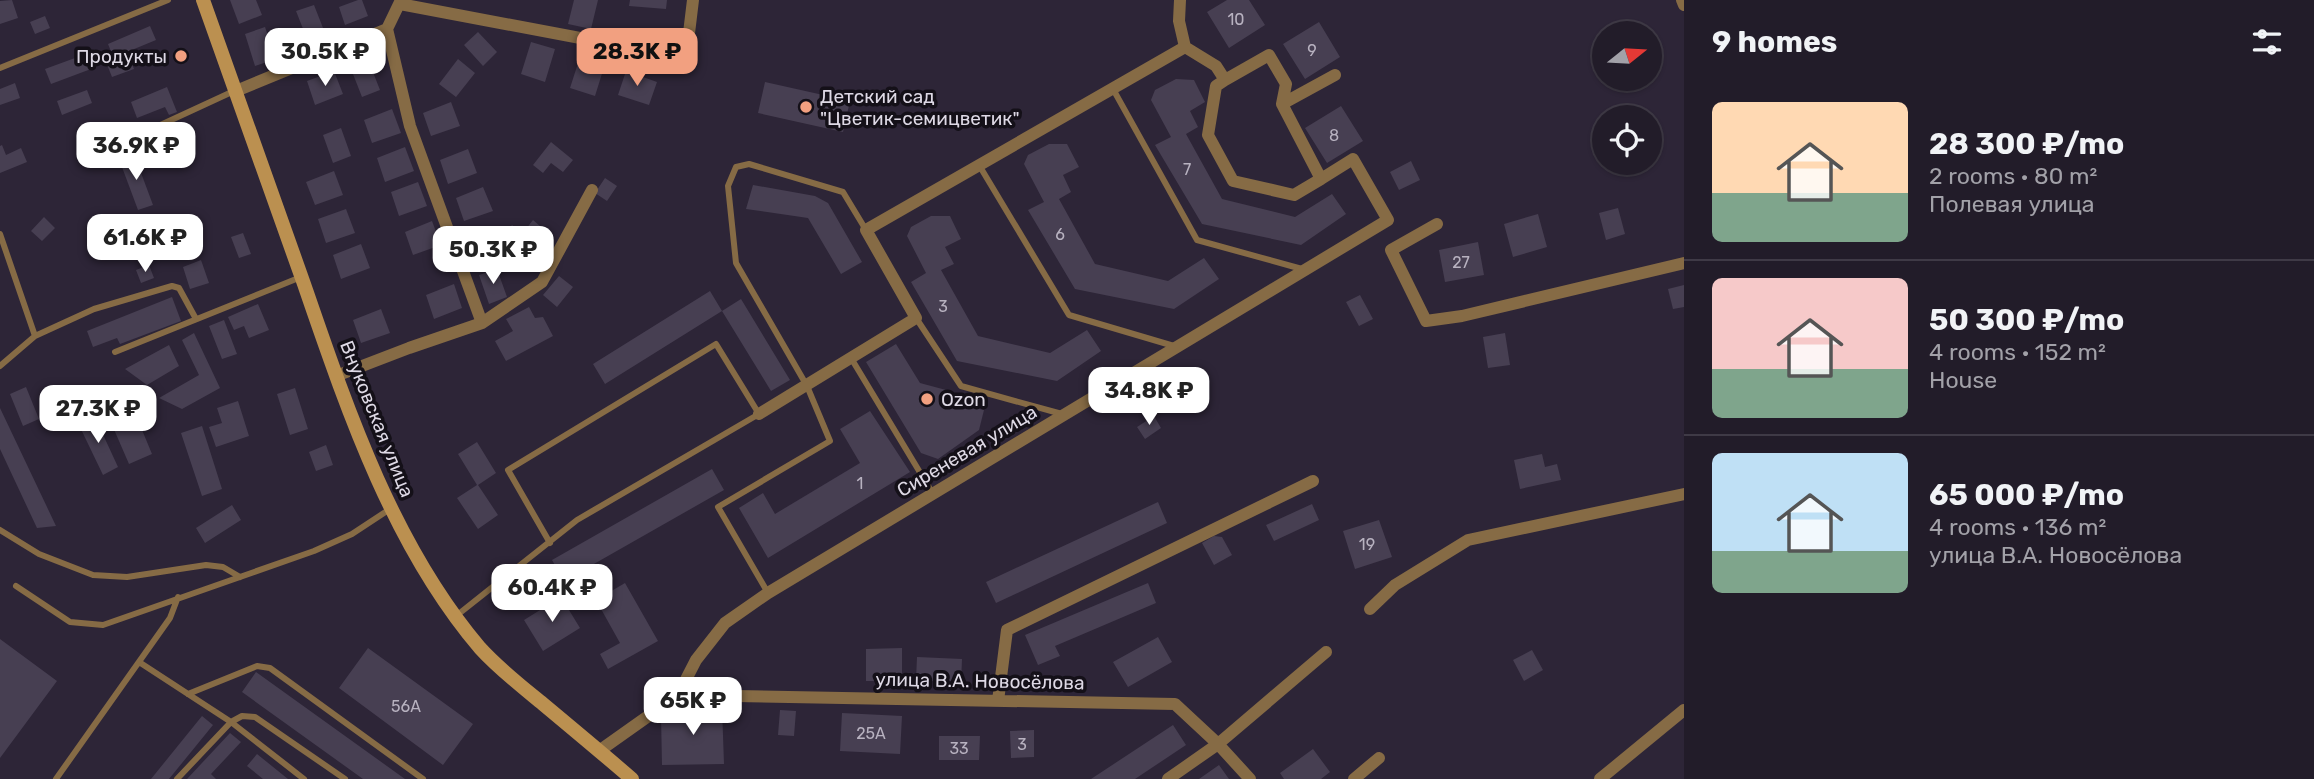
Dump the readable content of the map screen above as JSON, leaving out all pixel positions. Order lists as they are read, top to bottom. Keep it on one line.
{"streets":{"main road":["Внуковская улица"],"street":["Сиреневая улица","улица В.А. Новосёлова"]},"crossings":[["Внуковская улица","Сиреневая улица"],["Сиреневая улица","улица В.А. Новосёлова"]],"places":["Продукты","Детский сад \"Цветик-семицветик\"","Ozon"],"house_numbers":["10","9","8","7","6","27","3","1","19","56А","25А","3","33"],"north":"right","page":{"heading":"9 homes","price":["30.5K ₽","28.3K ₽","36.9K ₽","61.6K ₽","50.3K ₽","34.8K ₽","27.3K ₽","60.4K ₽","65K ₽"],"list":[{"name":"28 300 ₽/mo","note":"2 rooms · 80 m² · Полевая улица"},{"name":"50 300 ₽/mo","note":"4 rooms · 152 m² · House"},{"name":"65 000 ₽/mo","note":"4 rooms · 136 m² · улица В.А. Новосёлова"}]}}
